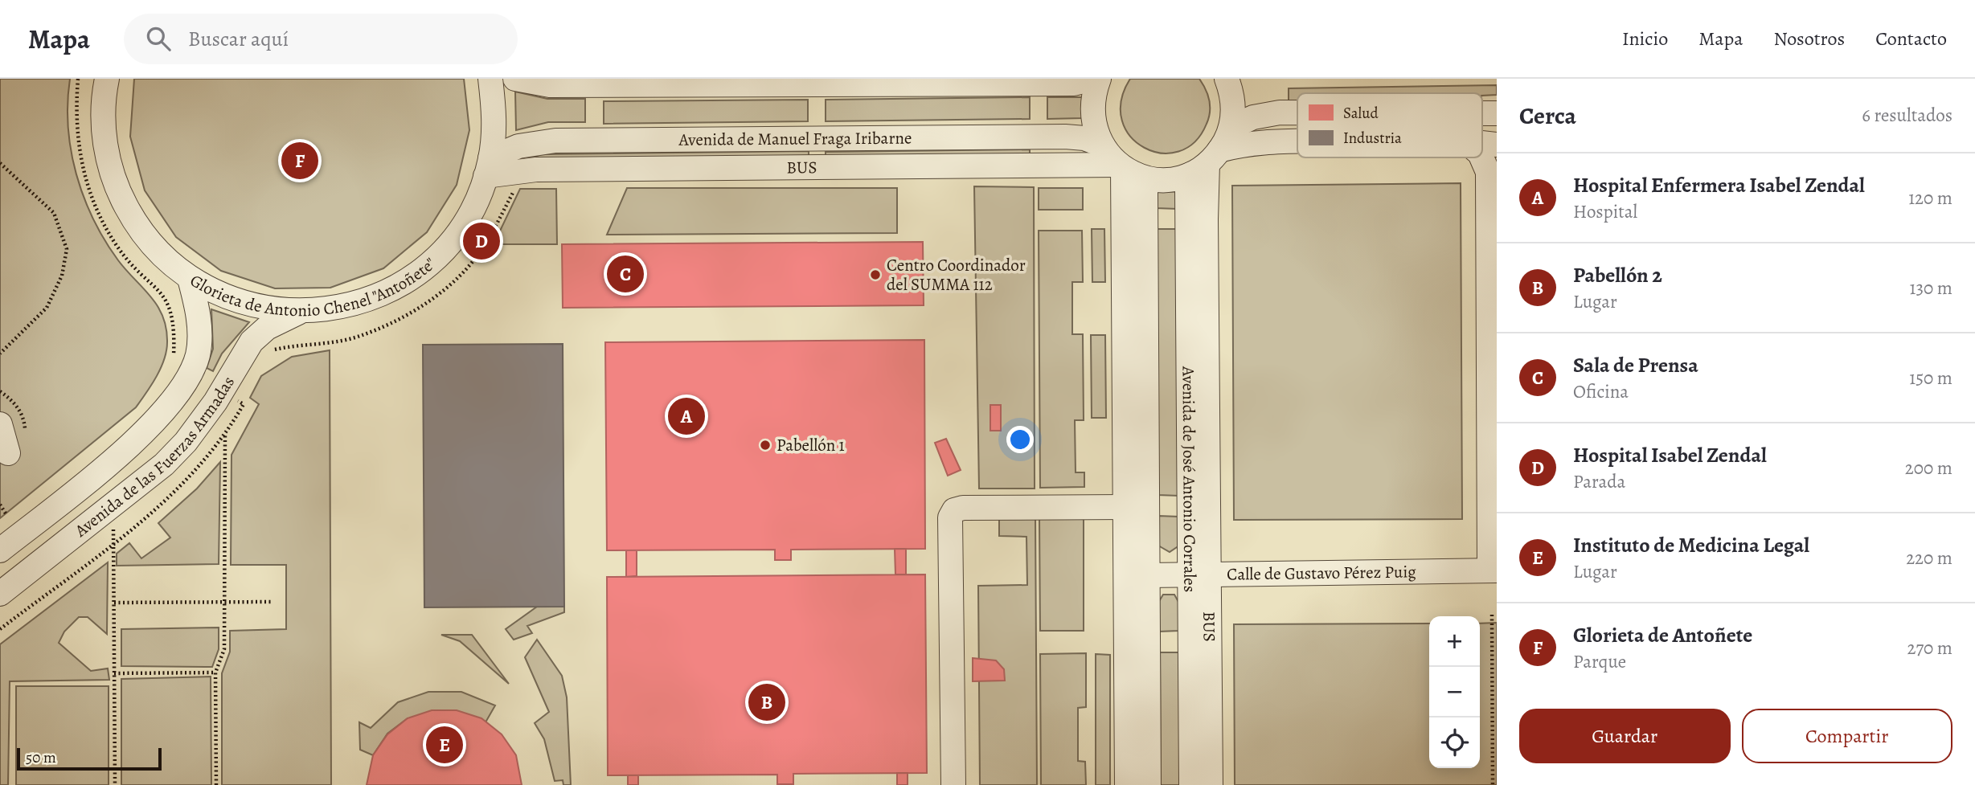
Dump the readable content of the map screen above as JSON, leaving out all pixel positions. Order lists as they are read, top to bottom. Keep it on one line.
{"streets":{"street":["Avenida de Manuel Fraga Iribarne","BUS","Glorieta de Antonio Chenel \"Antoñete\"","Avenida de las Fuerzas Armadas","Avenida de José Antonio Corrales","Calle de Gustavo Pérez Puig"]},"crossings":[["Avenida de Manuel Fraga Iribarne","BUS"],["Avenida de Manuel Fraga Iribarne","Glorieta de Antonio Chenel \"Antoñete\""],["BUS","Glorieta de Antonio Chenel \"Antoñete\""],["BUS","Avenida de José Antonio Corrales"],["BUS","Calle de Gustavo Pérez Puig"],["Glorieta de Antonio Chenel \"Antoñete\"","Avenida de las Fuerzas Armadas"],["Avenida de José Antonio Corrales","Calle de Gustavo Pérez Puig"]],"places":["Centro Coordinador del SUMMA 112","Pabellón 1"],"legend":["Salud","Industria"],"scale_bar":"50 m","page":{"header":"Mapa","search":"Buscar aquí","nav":["Inicio","Mapa","Nosotros","Contacto"],"heading":["Cerca","6 resultados"],"pins":["F","D","C","A","B","E"],"list":[{"mark":"A","name":"Hospital Enfermera Isabel Zendal","note":"Hospital","value":"120 m"},{"mark":"B","name":"Pabellón 2","note":"Lugar","value":"130 m"},{"mark":"C","name":"Sala de Prensa","note":"Oficina","value":"150 m"},{"mark":"D","name":"Hospital Isabel Zendal","note":"Parada","value":"200 m"},{"mark":"E","name":"Instituto de Medicina Legal","note":"Lugar","value":"220 m"},{"mark":"F","name":"Glorieta de Antoñete","note":"Parque","value":"270 m"}],"map_buttons":["+","−"],"buttons":["Guardar","Compartir"],"scale":"50 m"}}
